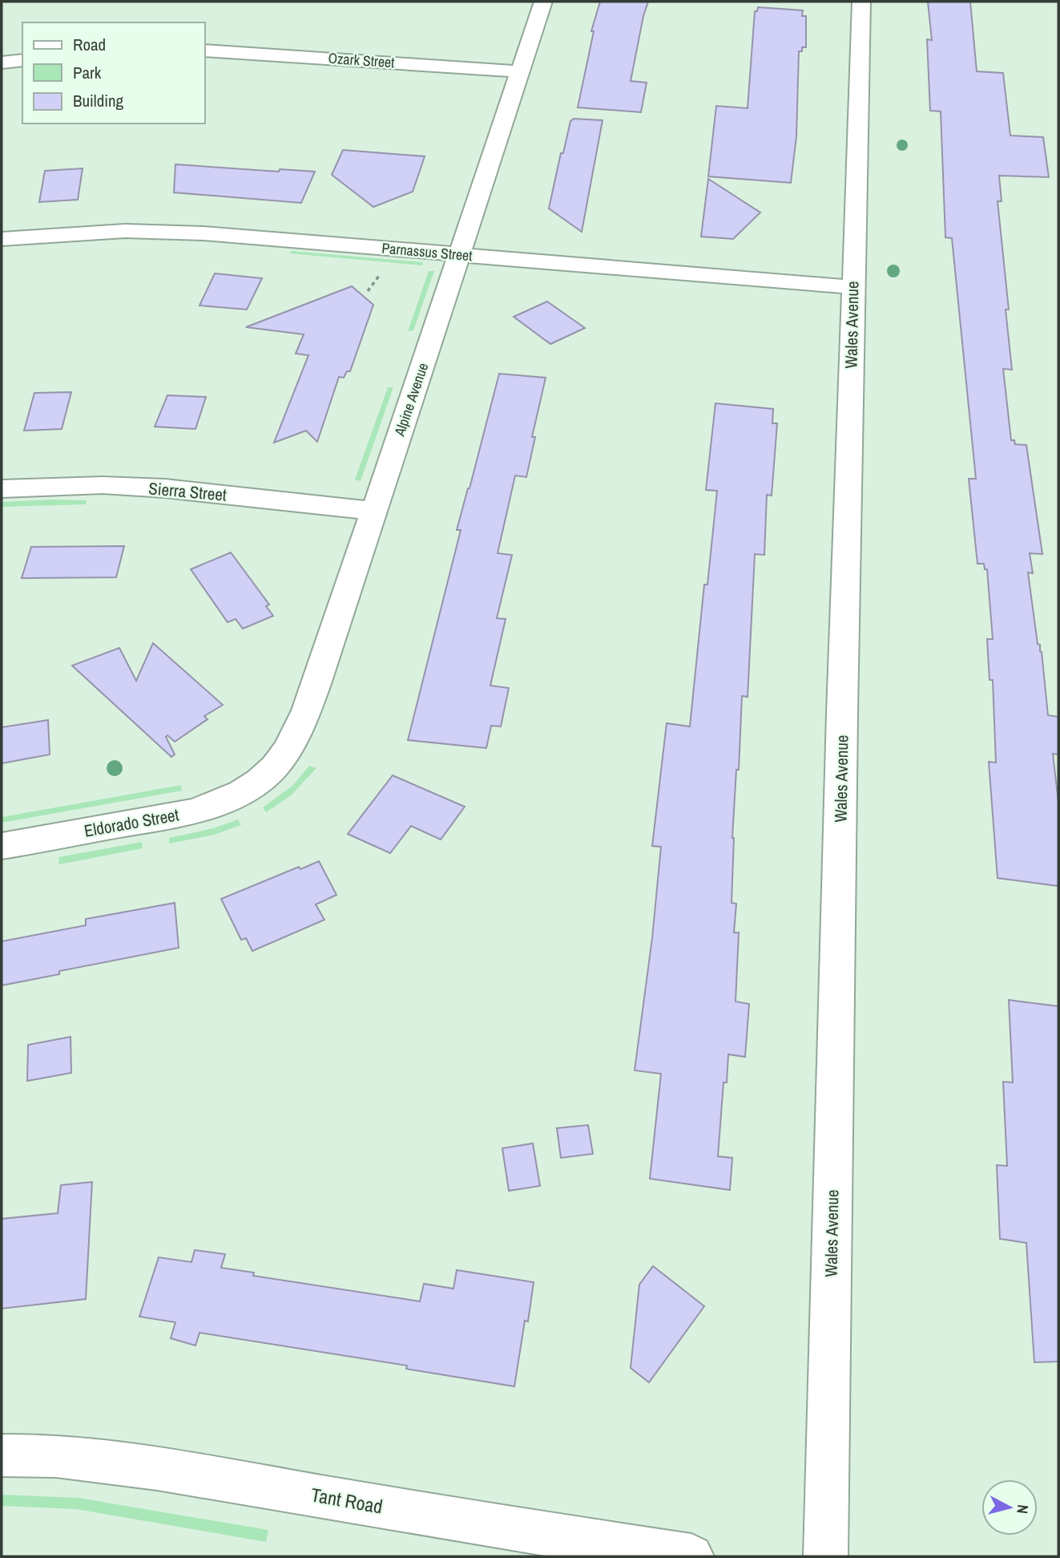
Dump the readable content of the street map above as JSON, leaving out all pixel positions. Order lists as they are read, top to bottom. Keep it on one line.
{"streets":{"street":["Ozark Street","Parnassus Street","Wales Avenue","Alpine Avenue","Sierra Street","Eldorado Street","Tant Road"]},"crossings":[["Ozark Street","Alpine Avenue"],["Parnassus Street","Wales Avenue"],["Parnassus Street","Alpine Avenue"],["Alpine Avenue","Sierra Street"],["Alpine Avenue","Eldorado Street"]],"legend":["Road","Park","Building"],"north":"right"}
